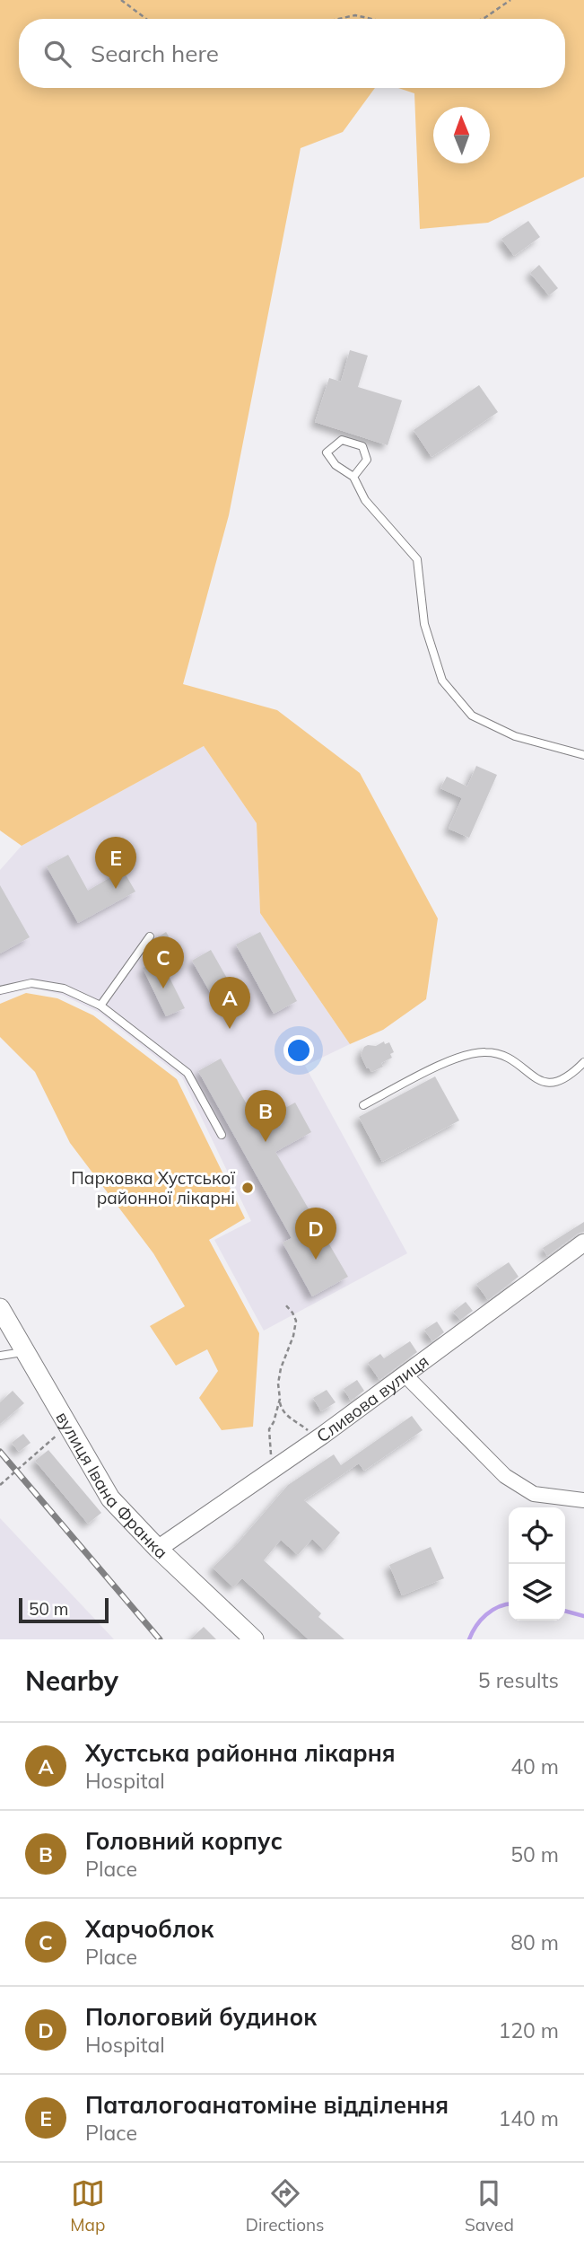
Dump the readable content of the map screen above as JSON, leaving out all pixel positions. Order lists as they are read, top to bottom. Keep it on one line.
{"streets":{"main road":["вулиця Івана Франка"],"street":["Сливова вулиця"]},"crossings":[["Сливова вулиця","вулиця Івана Франка"]],"places":["Парковка Хустської районної лікарні"],"scale_bar":"50 m","north":"top","page":{"search":"Search here","pins":["E","C","A","B","D"],"scale":"50 m","heading":["Nearby","5 results"],"list":[{"mark":"A","name":"Хустська районна лікарня","note":"Hospital","value":"40 m"},{"mark":"B","name":"Головний корпус","note":"Place","value":"50 m"},{"mark":"C","name":"Харчоблок","note":"Place","value":"80 m"},{"mark":"D","name":"Пологовий будинок","note":"Hospital","value":"120 m"},{"mark":"E","name":"Паталогоанатоміне відділення","note":"Place","value":"140 m"}],"nav":["Map","Directions","Saved"]}}
